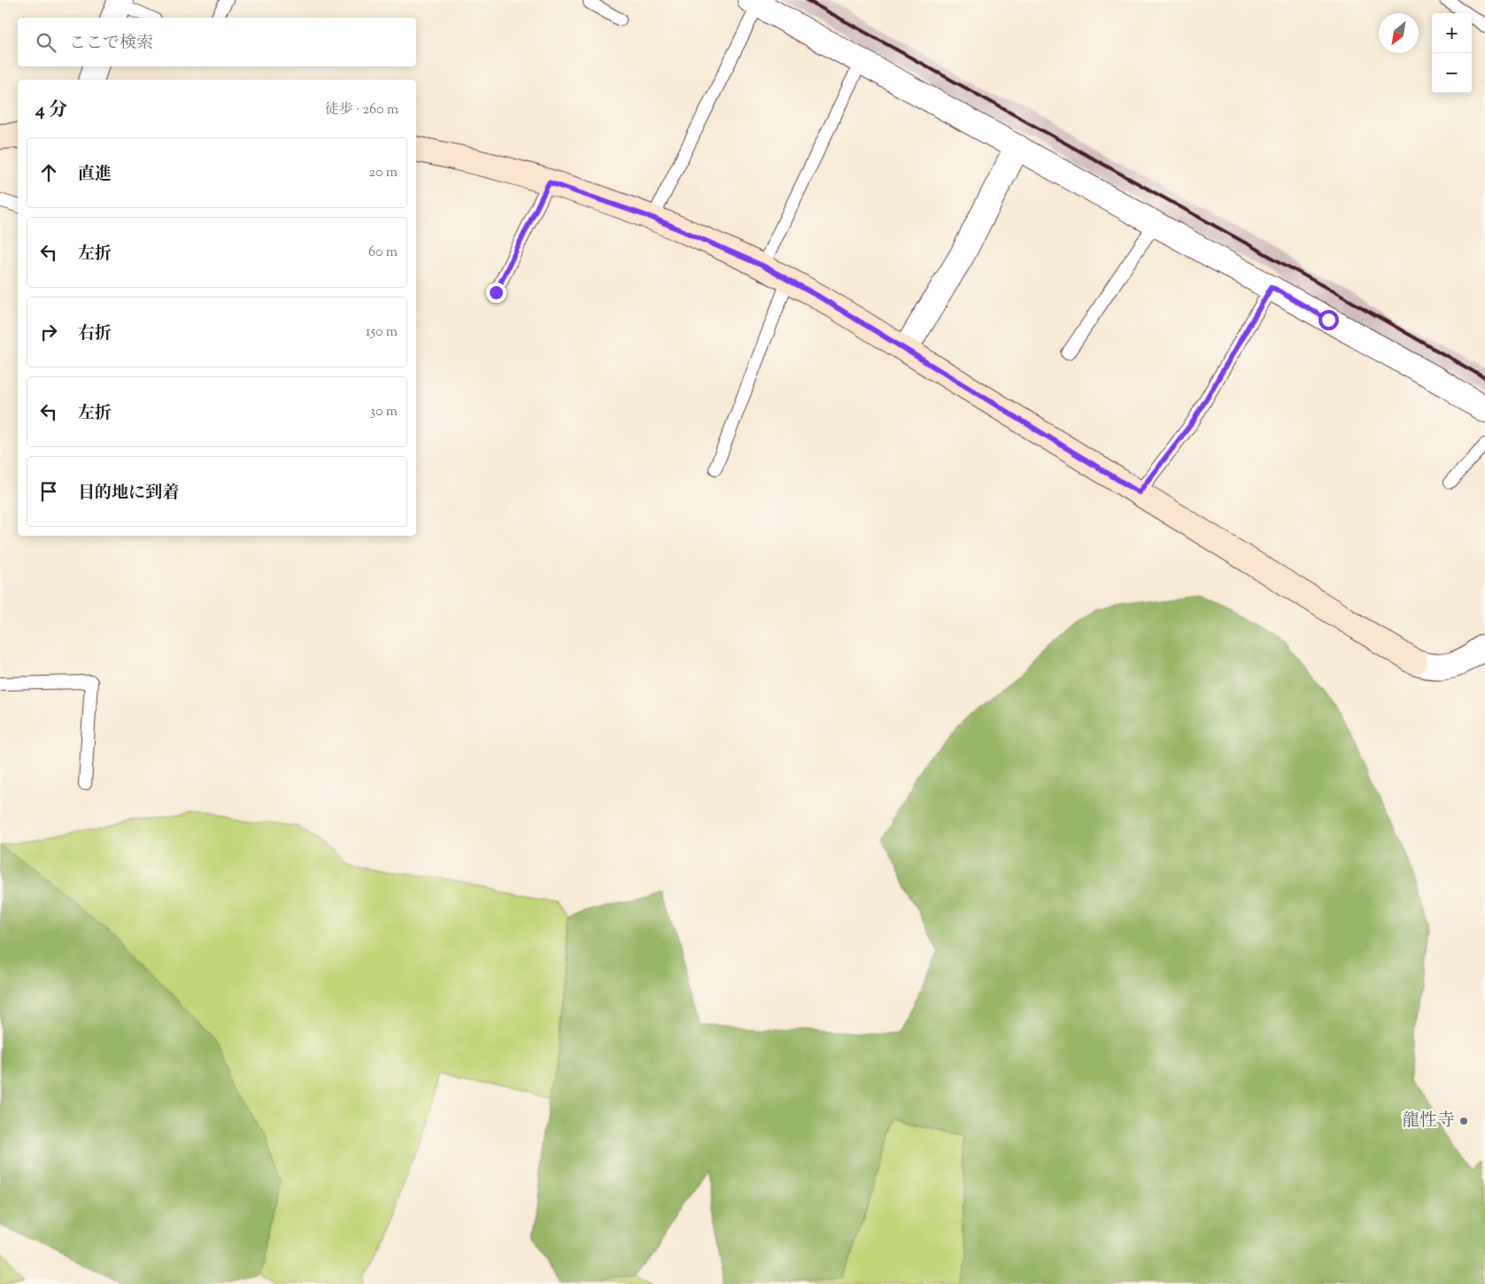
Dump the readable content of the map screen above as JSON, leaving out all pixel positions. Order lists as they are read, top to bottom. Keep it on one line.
{"places":["龍性寺"],"north":"bottom left","page":{"map_buttons":["+","−"],"search":"ここで検索","heading":["4 分","徒歩 · 260 m"],"list":[["直進","20 m"],["左折","60 m"],["右折","150 m"],["左折","30 m"],"目的地に到着"]}}
